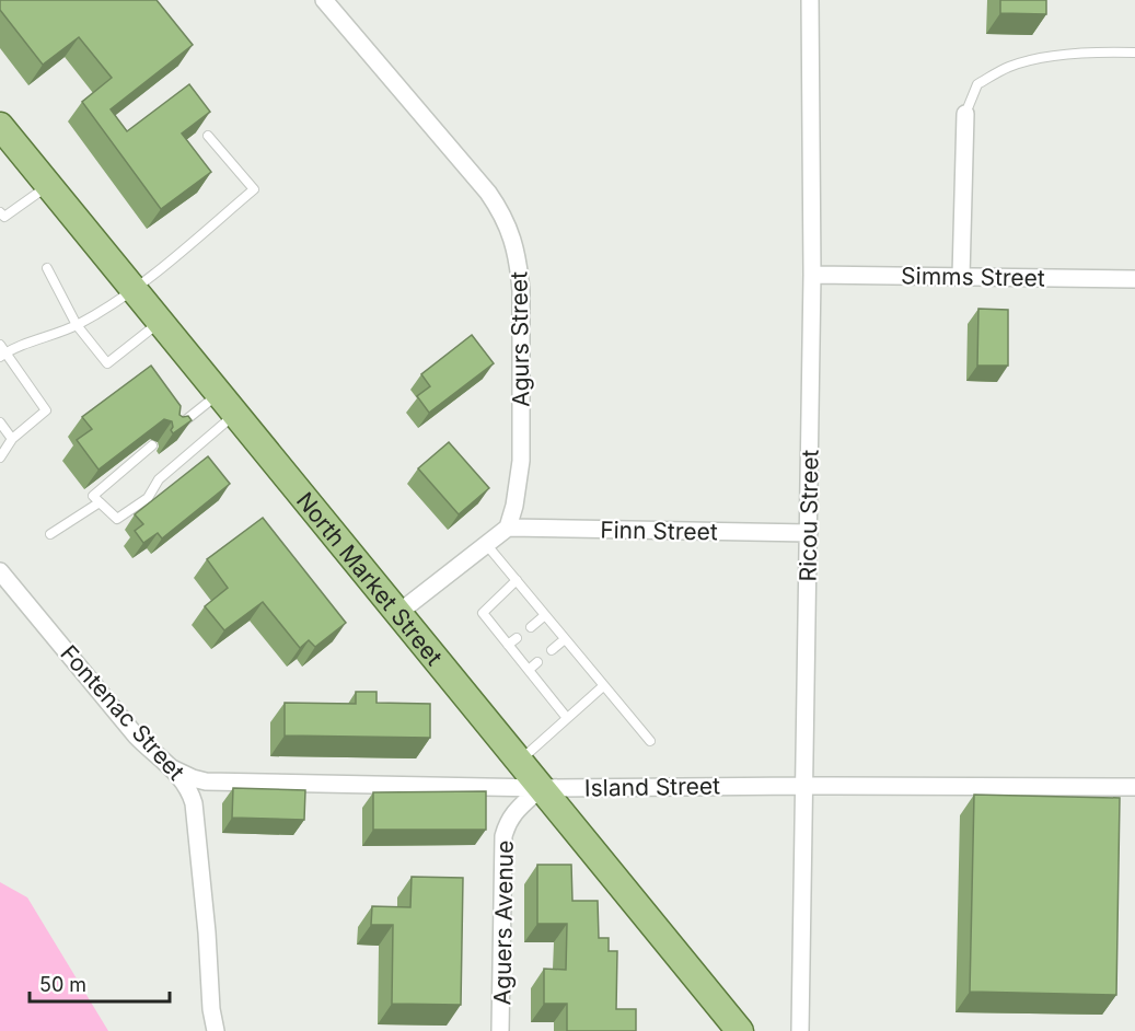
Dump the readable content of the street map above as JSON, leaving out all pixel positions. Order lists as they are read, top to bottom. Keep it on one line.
{"streets":{"main road":["North Market Street"],"street":["Simms Street","Agurs Street","Ricou Street","Finn Street","Fontenac Street","Island Street","Aguers Avenue"]},"crossings":[["Simms Street","Ricou Street"],["Agurs Street","Finn Street"],["Ricou Street","Finn Street"],["Ricou Street","Island Street"],["North Market Street","Island Street"],["North Market Street","Aguers Avenue"],["Fontenac Street","Island Street"],["Island Street","Aguers Avenue"]],"scale_bar":"50 m"}
